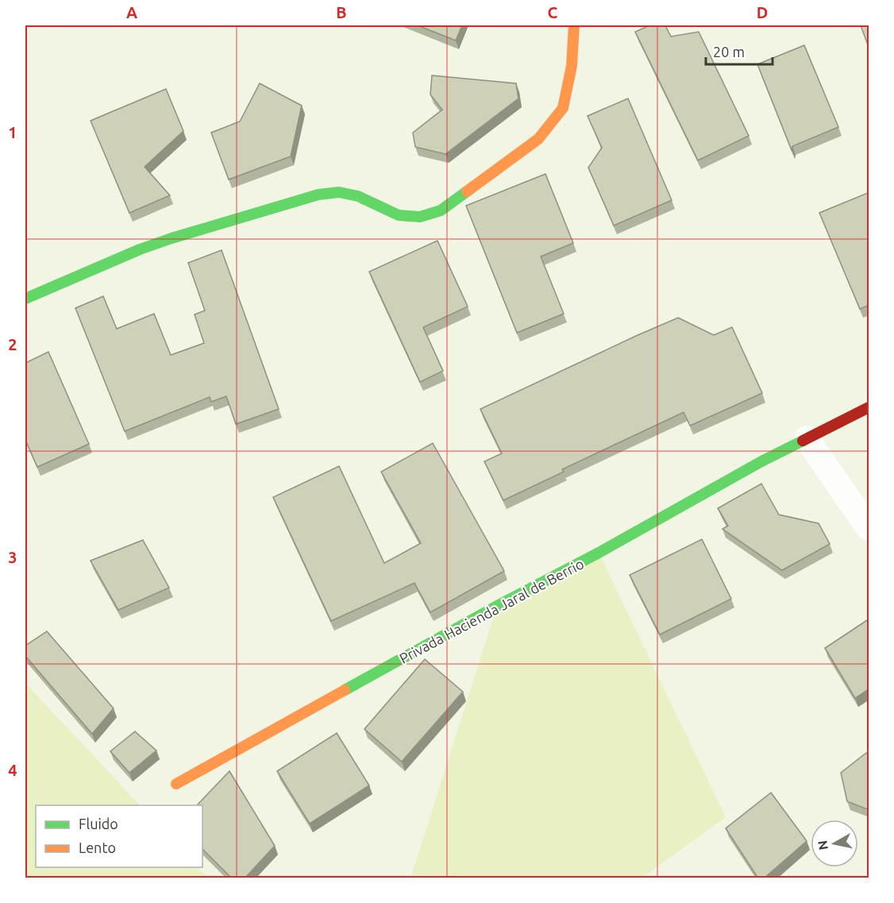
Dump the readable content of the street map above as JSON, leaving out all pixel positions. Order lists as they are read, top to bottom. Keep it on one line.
{"streets":{"street":["Privada Hacienda Jaral de Berrio"]},"legend":["Fluido","Lento"],"scale_bar":"20 m","north":"left","grid":{"columns":["A","B","C","D"],"rows":["1","2","3","4"]}}
